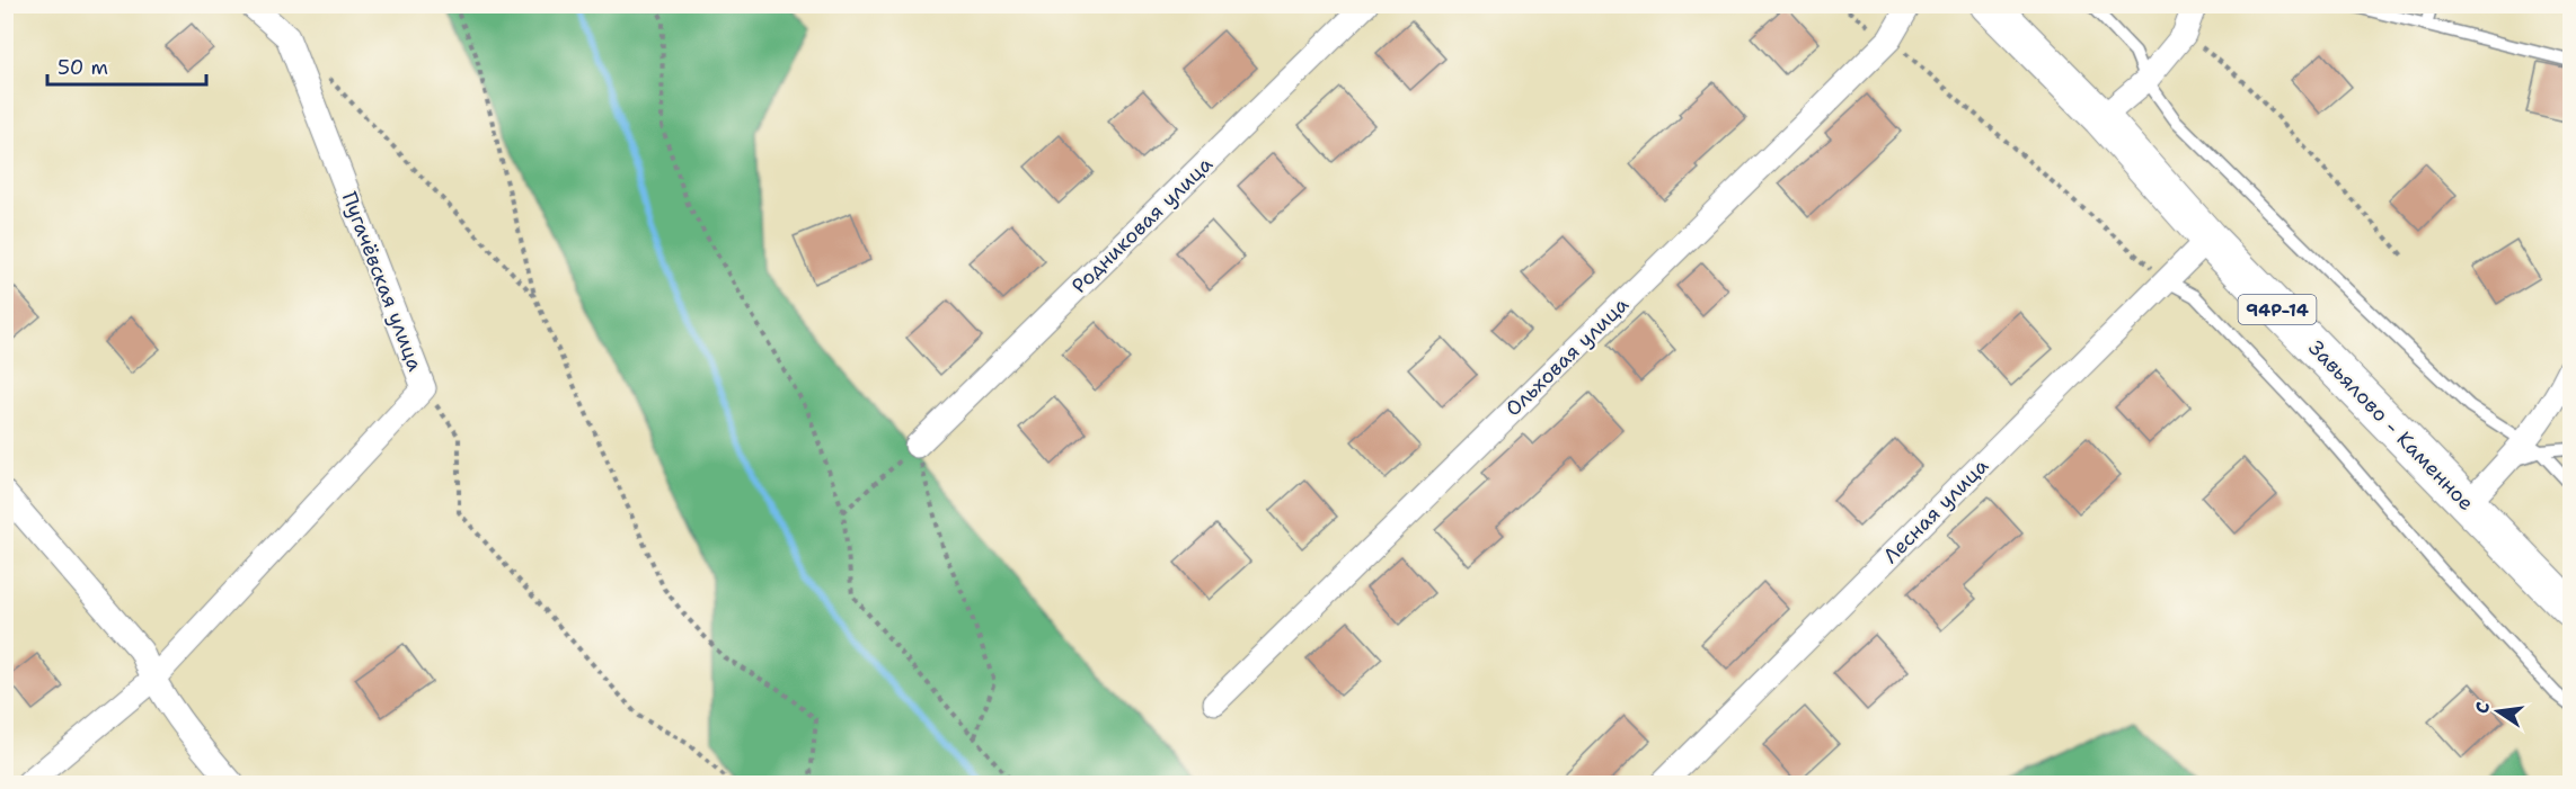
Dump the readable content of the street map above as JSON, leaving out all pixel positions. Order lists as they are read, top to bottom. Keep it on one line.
{"streets":{"main road":["94Р-14","Завьялово - Каменное"],"street":["Родниковая улица","Пугачёвская улица","Ольховая улица","Лесная улица"]},"crossings":[["Завьялово - Каменное","Лесная улица"]],"scale_bar":"50 m","north":"left"}
